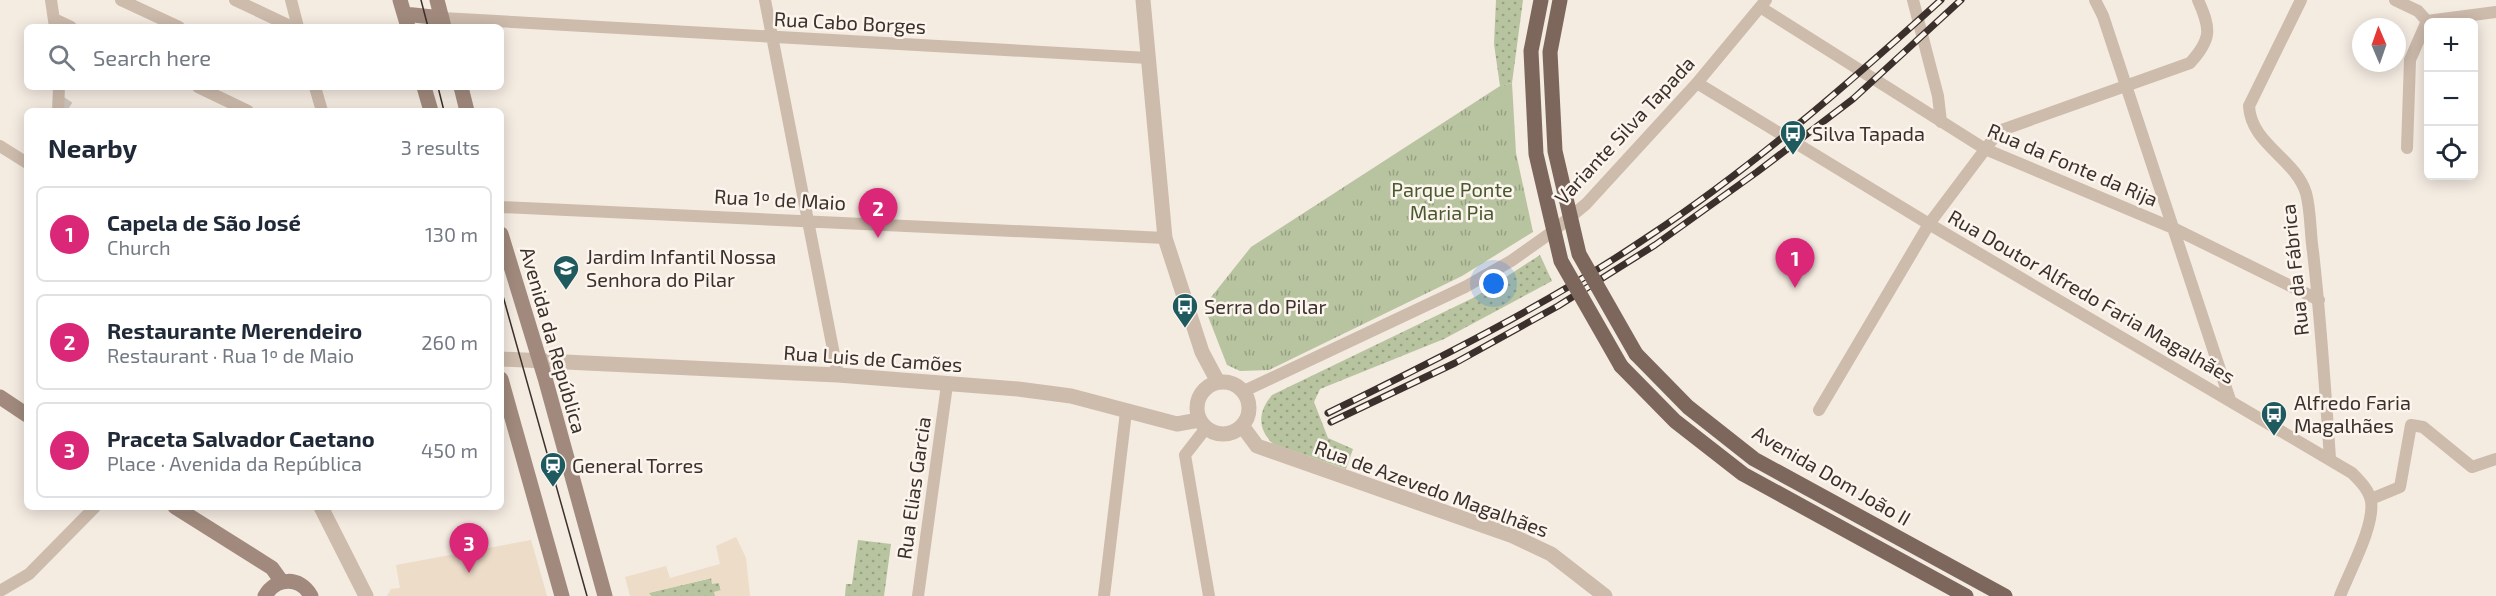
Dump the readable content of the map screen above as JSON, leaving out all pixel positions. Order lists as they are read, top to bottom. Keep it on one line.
{"streets":{"main road":["Avenida da República","Avenida Dom João II"],"street":["Rua Cabo Borges","Variante Silva Tapada","Rua da Fonte da Rija","Rua 1º de Maio","Rua da Fábrica","Rua Doutor Alfredo Faria Magalhães","Rua Luis de Camões","Rua Elias Garcia","Rua de Azevedo Magalhães"]},"crossings":[["Variante Silva Tapada","Rua da Fonte da Rija"],["Variante Silva Tapada","Rua Doutor Alfredo Faria Magalhães"],["Variante Silva Tapada","Rua Luis de Camões"],["Variante Silva Tapada","Rua de Azevedo Magalhães"],["Rua da Fonte da Rija","Rua da Fábrica"],["Rua da Fábrica","Rua Doutor Alfredo Faria Magalhães"],["Avenida da República","Rua Luis de Camões"],["Rua Luis de Camões","Rua Elias Garcia"],["Rua Luis de Camões","Rua de Azevedo Magalhães"]],"parks":["Parque Ponte Maria Pia"],"places":{"bus stop":["Silva Tapada","Serra do Pilar","Alfredo Faria Magalhães"],"school or university":["Jardim Infantil Nossa Senhora do Pilar"],"station":["General Torres"]},"north":"top","page":{"map_buttons":["+","−"],"search":"Search here","heading":["Nearby","3 results"],"list":[{"mark":"1","name":"Capela de São José","note":"Church","value":"130 m"},{"mark":"2","name":"Restaurante Merendeiro","note":"Restaurant · Rua 1º de Maio","value":"260 m"},{"mark":"3","name":"Praceta Salvador Caetano","note":"Place · Avenida da República","value":"450 m"}],"pins":["2","1","3"]}}
